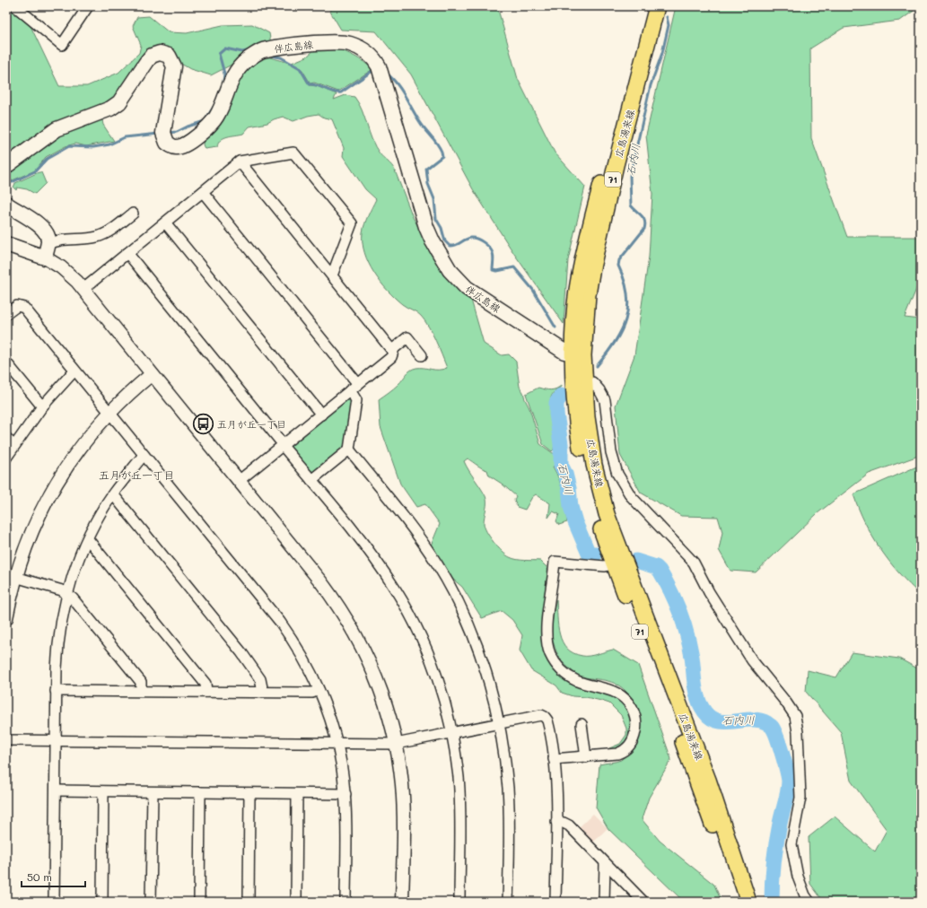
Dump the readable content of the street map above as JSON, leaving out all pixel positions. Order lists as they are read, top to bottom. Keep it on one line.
{"streets":{"main road":["伴広島線","広島湯来線","71"]},"crossings":[["伴広島線","広島湯来線"]],"districts":["五月が丘一丁目"],"water":["石内川"],"places":{"bus stop":["五月が丘一丁目"]},"scale_bar":"50 m"}
